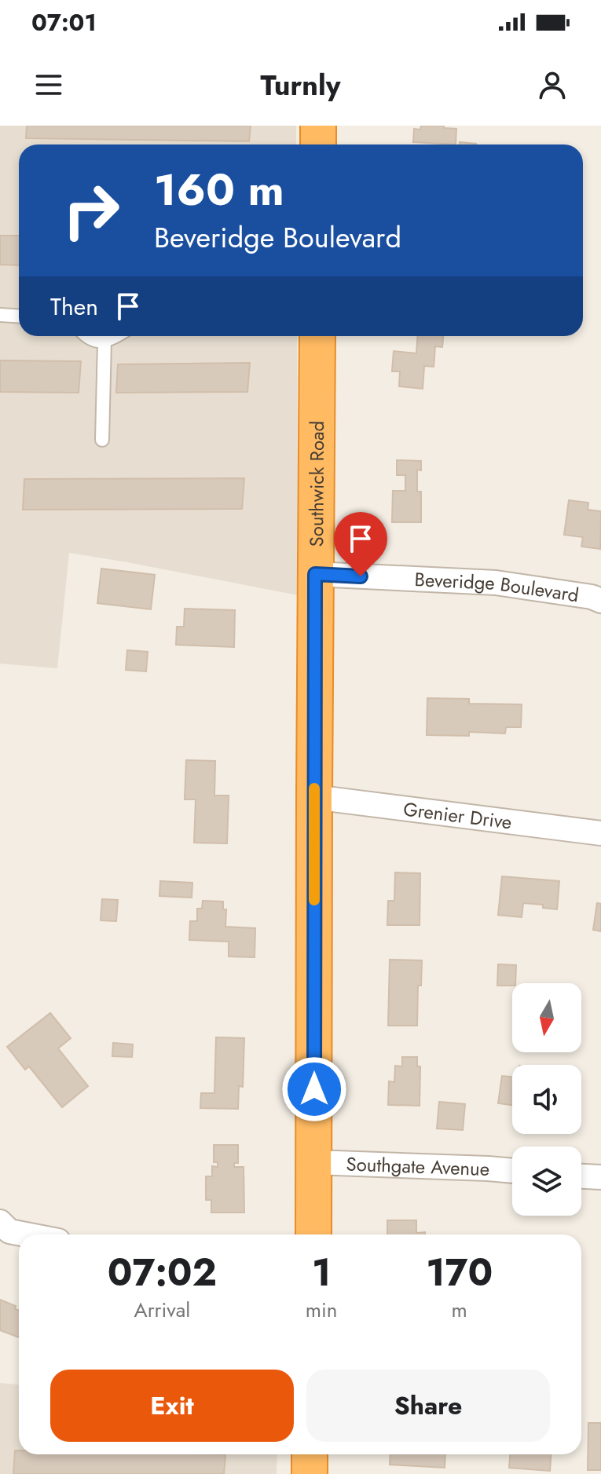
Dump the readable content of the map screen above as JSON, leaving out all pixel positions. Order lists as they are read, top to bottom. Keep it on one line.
{"streets":{"highway":["Southwick Road"],"street":["Beveridge Boulevard","Grenier Drive","Southgate Avenue"]},"crossings":[["Southwick Road","Beveridge Boulevard"],["Southwick Road","Grenier Drive"],["Southwick Road","Southgate Avenue"]],"north":"bottom","page":{"status":"07:01","header":"Turnly","turn":["160 m","Beveridge Boulevard"],"then":"Then","eta":["07:02","Arrival","1","min","170","m"],"buttons":["Exit","Share"]}}
